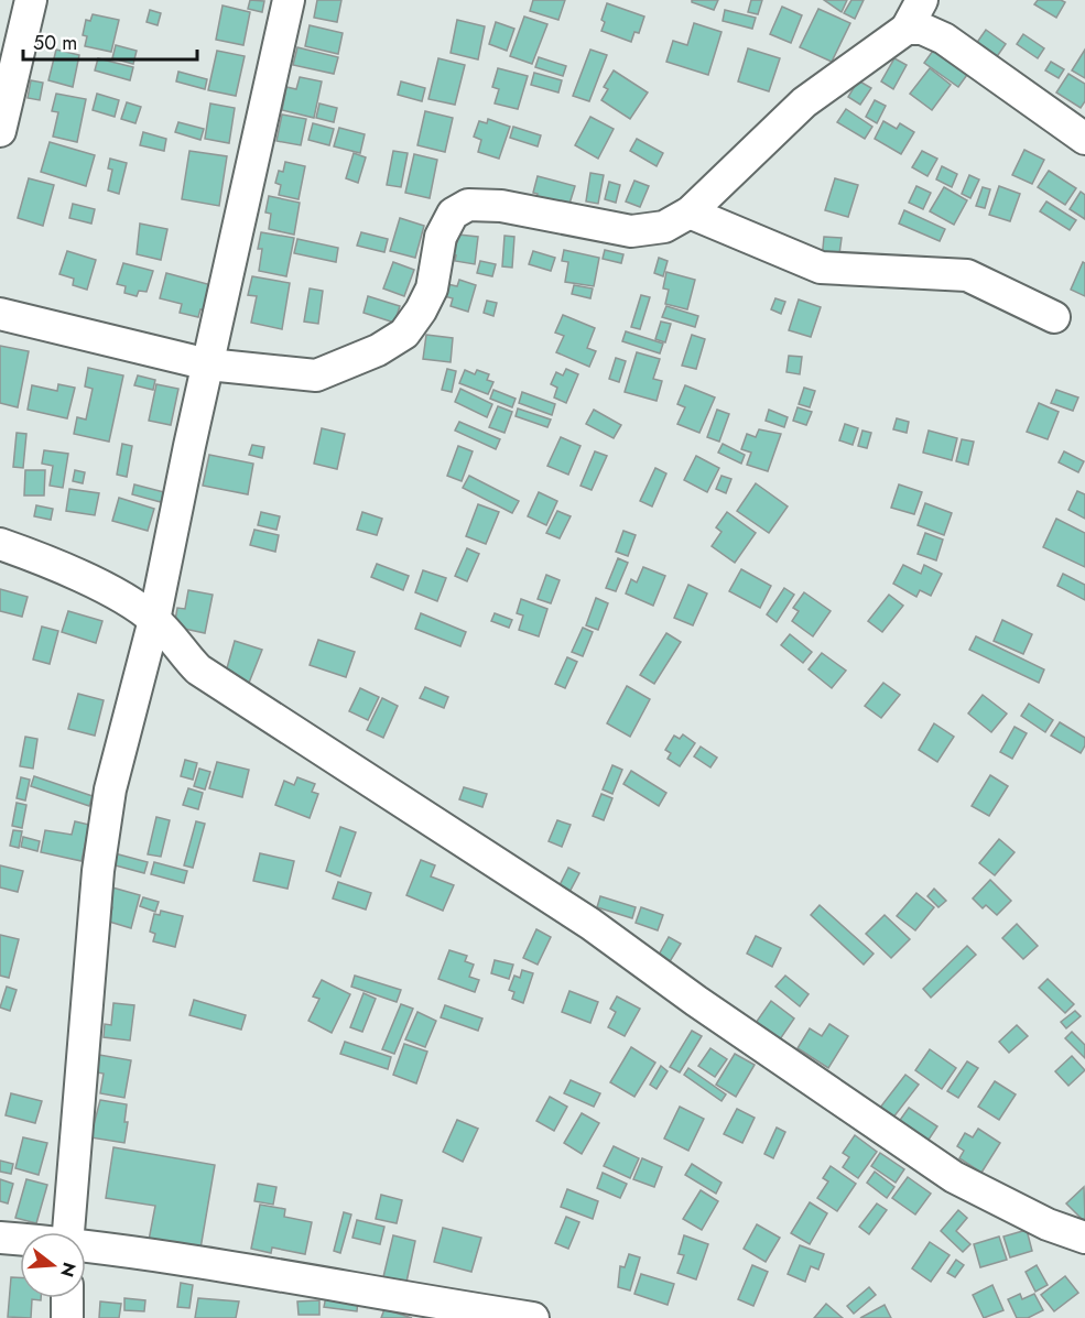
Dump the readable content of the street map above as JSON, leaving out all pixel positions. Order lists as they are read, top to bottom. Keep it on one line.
{"scale_bar":"50 m","north":"right"}
